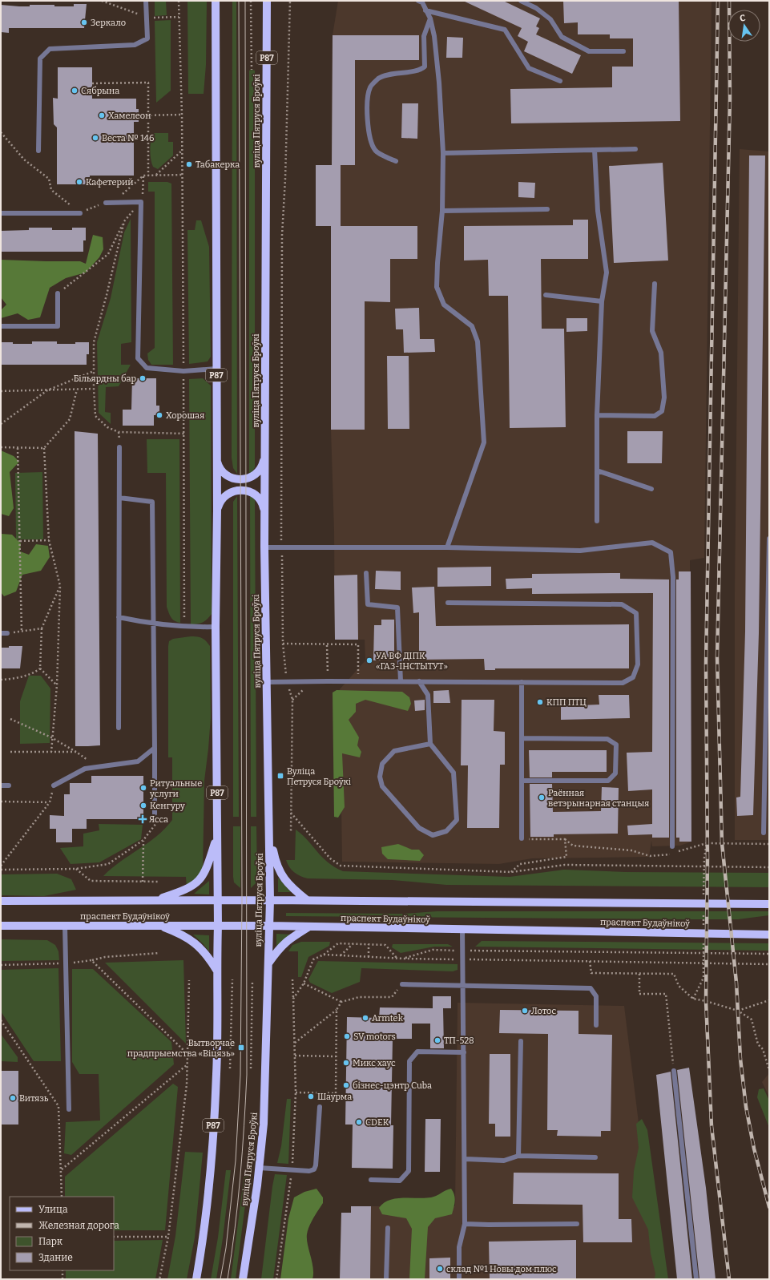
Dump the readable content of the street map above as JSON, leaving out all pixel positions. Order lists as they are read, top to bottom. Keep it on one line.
{"streets":{"main road":["Р87","вуліца Пятруся Броўкі","праспект Будаўнікоў"]},"crossings":[["Р87","праспект Будаўнікоў"],["вуліца Пятруся Броўкі","праспект Будаўнікоў"]],"places":{"other":["Зеркало","Сябрына","Хамелеон","Веста № 146","Табакерка","Кафетерий","Більярдны бар","Хорошая","УА ВФ ДІПК «ГАЗ-ІНСТЫТУТ»","КПП ПТЦ","Ритуальные услуги","Раённая ветэрынарная станцыя","Кенгуру","Лотос","Armtek","SV motors","ТП-528","Микс хаус","бізнес-цэнтр Cuba","Шаурма","Витязь","CDEK","склад №1 Новы дом плюс"],"transit":["Вуліца Петруся Броўкі","Вытворчае прадпрыемства «Віцязь»"],"health":["Ясса"]},"legend":["Улица","Железная дорога","Парк","Здание"],"north":"top"}
